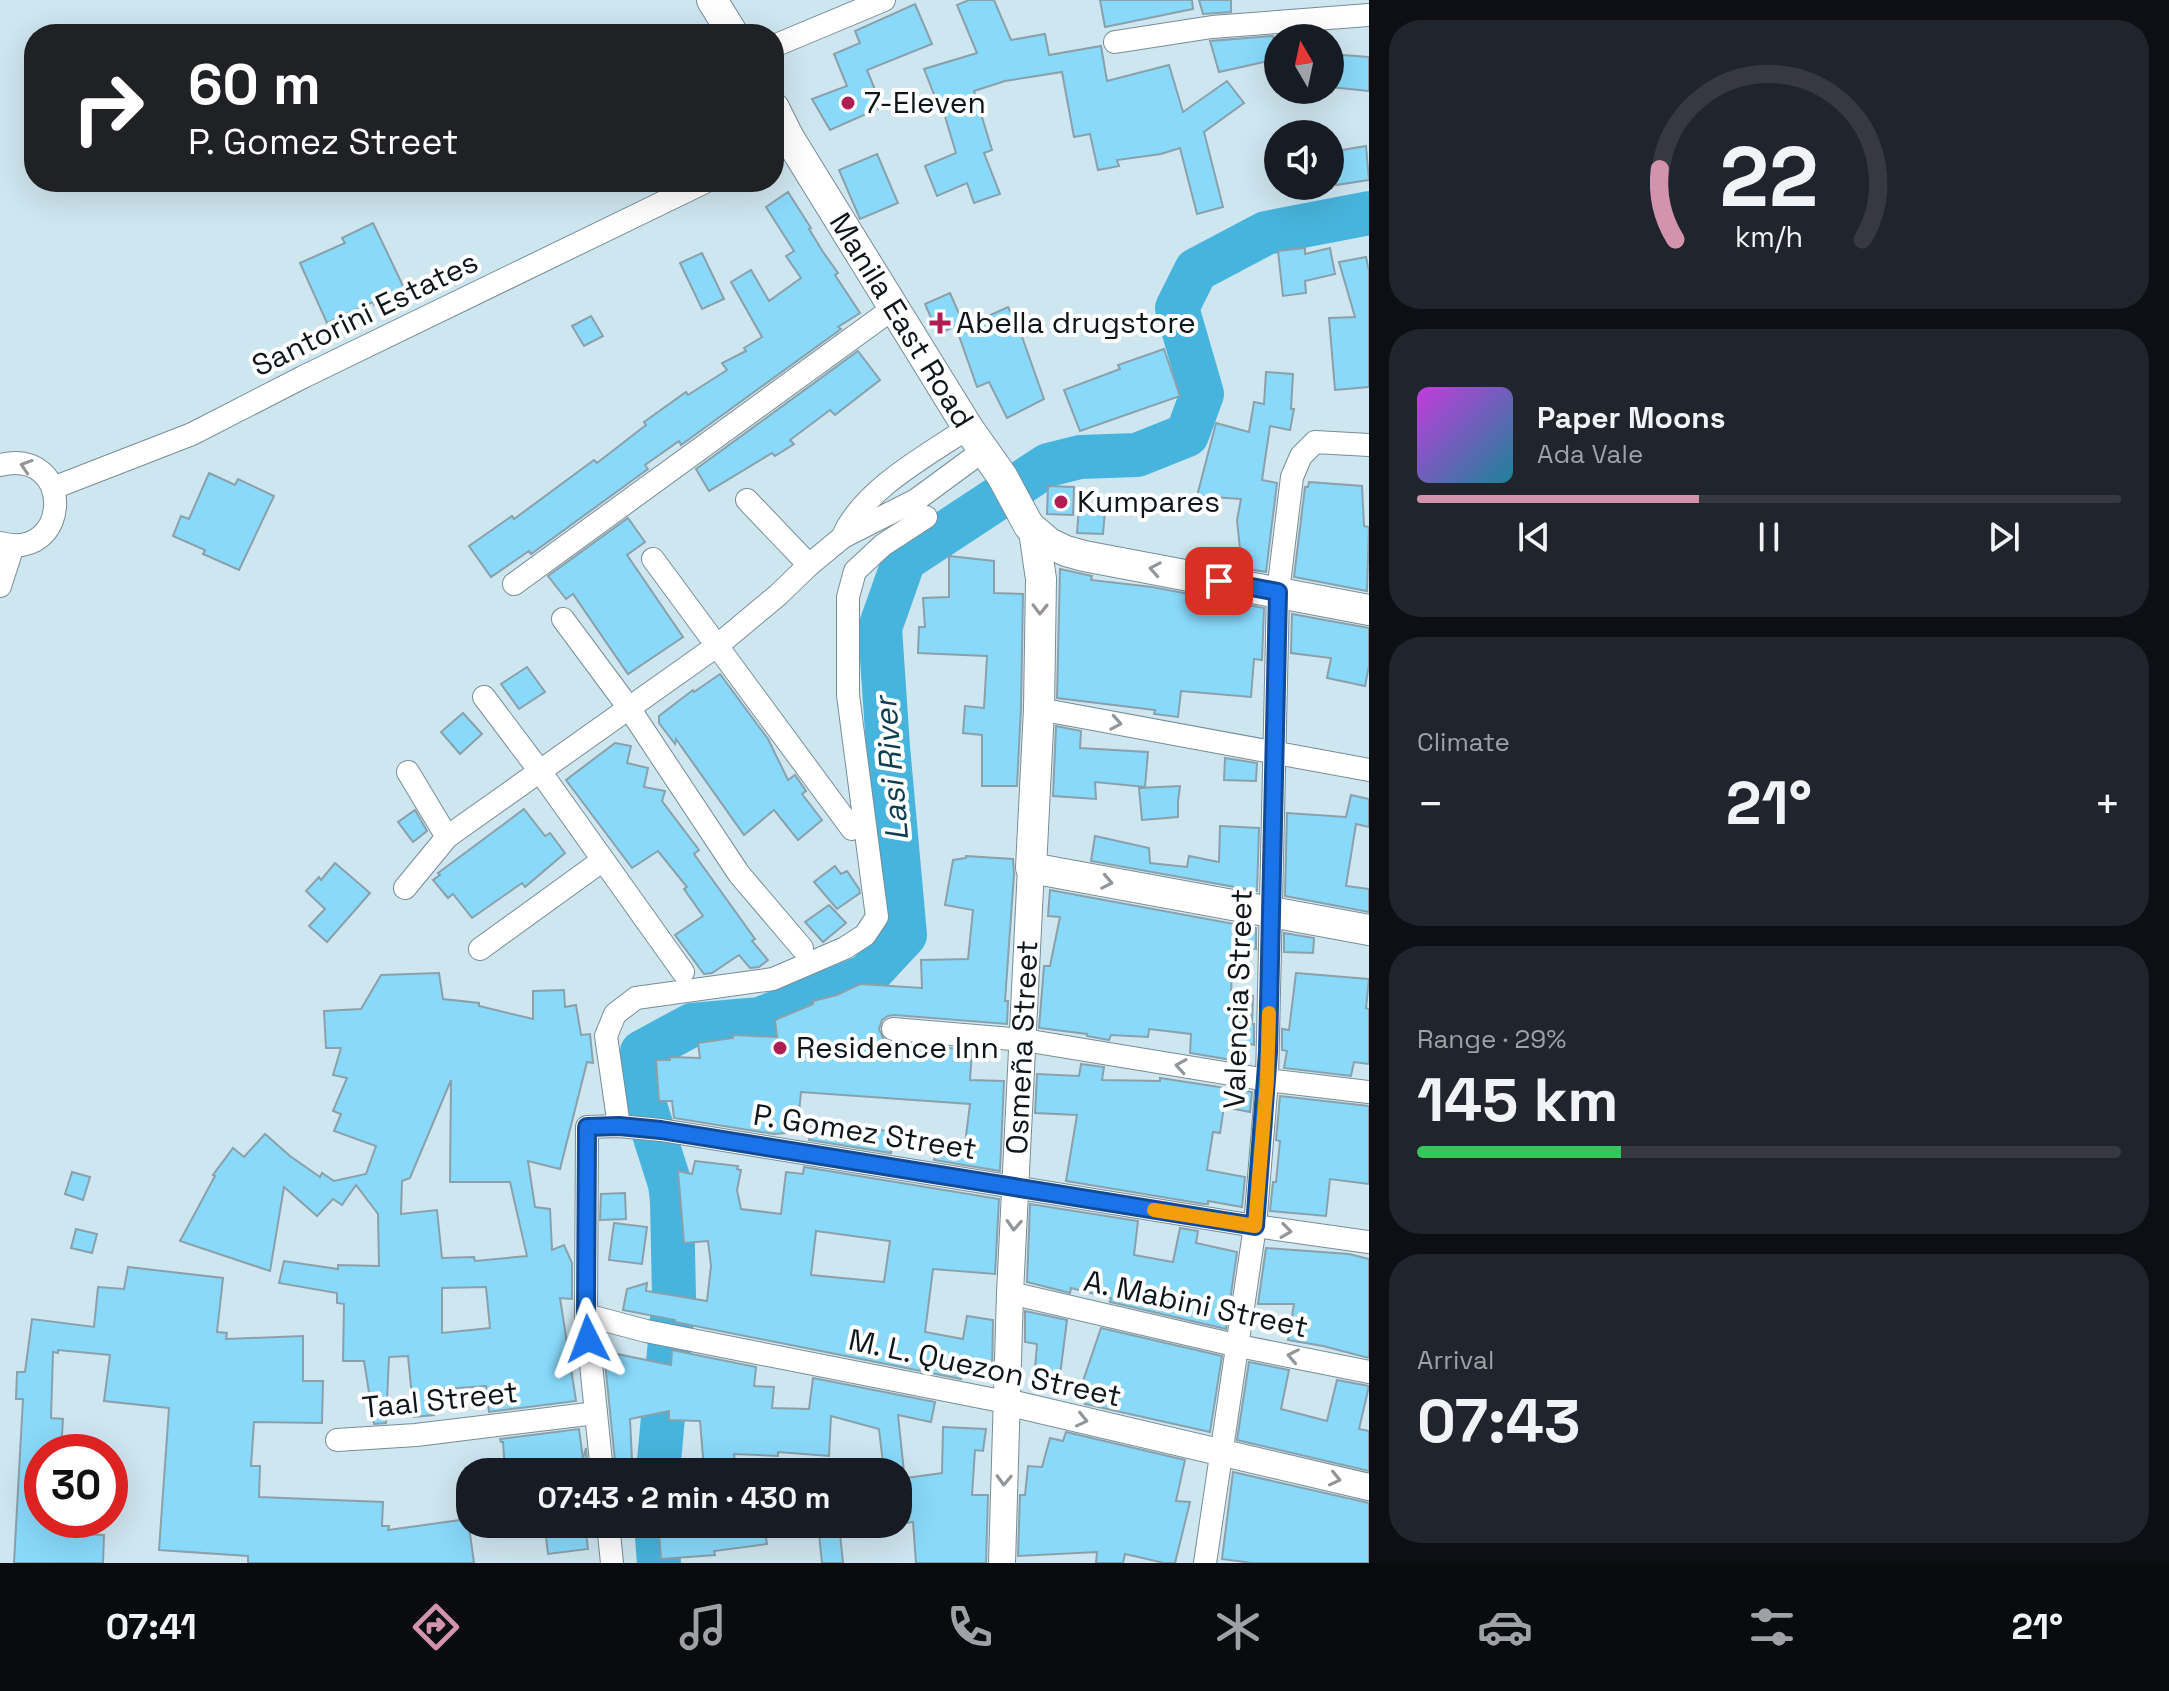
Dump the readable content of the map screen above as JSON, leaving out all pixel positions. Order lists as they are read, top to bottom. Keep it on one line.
{"streets":{"main road":["Manila East Road","Osmeña Street"],"street":["Santorini Estates","Valencia Street","P. Gomez Street","A. Mabini Street","M. L. Quezon Street","Taal Street"]},"crossings":[["Manila East Road","Osmeña Street"],["Valencia Street","P. Gomez Street"],["Valencia Street","A. Mabini Street"],["Valencia Street","M. L. Quezon Street"],["Osmeña Street","P. Gomez Street"],["Osmeña Street","A. Mabini Street"],["Osmeña Street","M. L. Quezon Street"],["P. Gomez Street","M. L. Quezon Street"]],"one_way":["Osmeña Street","A. Mabini Street","M. L. Quezon Street"],"water":["Lasi River"],"places":{"other":["7-Eleven","Kumpares","Residence Inn"],"health":["Abella drugstore"]},"north":"top","page":{"turn":["60 m","P. Gomez Street"],"song":["Paper Moons","Ada Vale"],"tile":["Climate",["Range · 29%","145 km"],["Arrival","07:43"]],"heat":["−","21°","+"],"limit":"30","trip":"07:43 · 2 min · 430 m","tabs":["07:41","21°"],"gauge":["22","km/h"]}}
